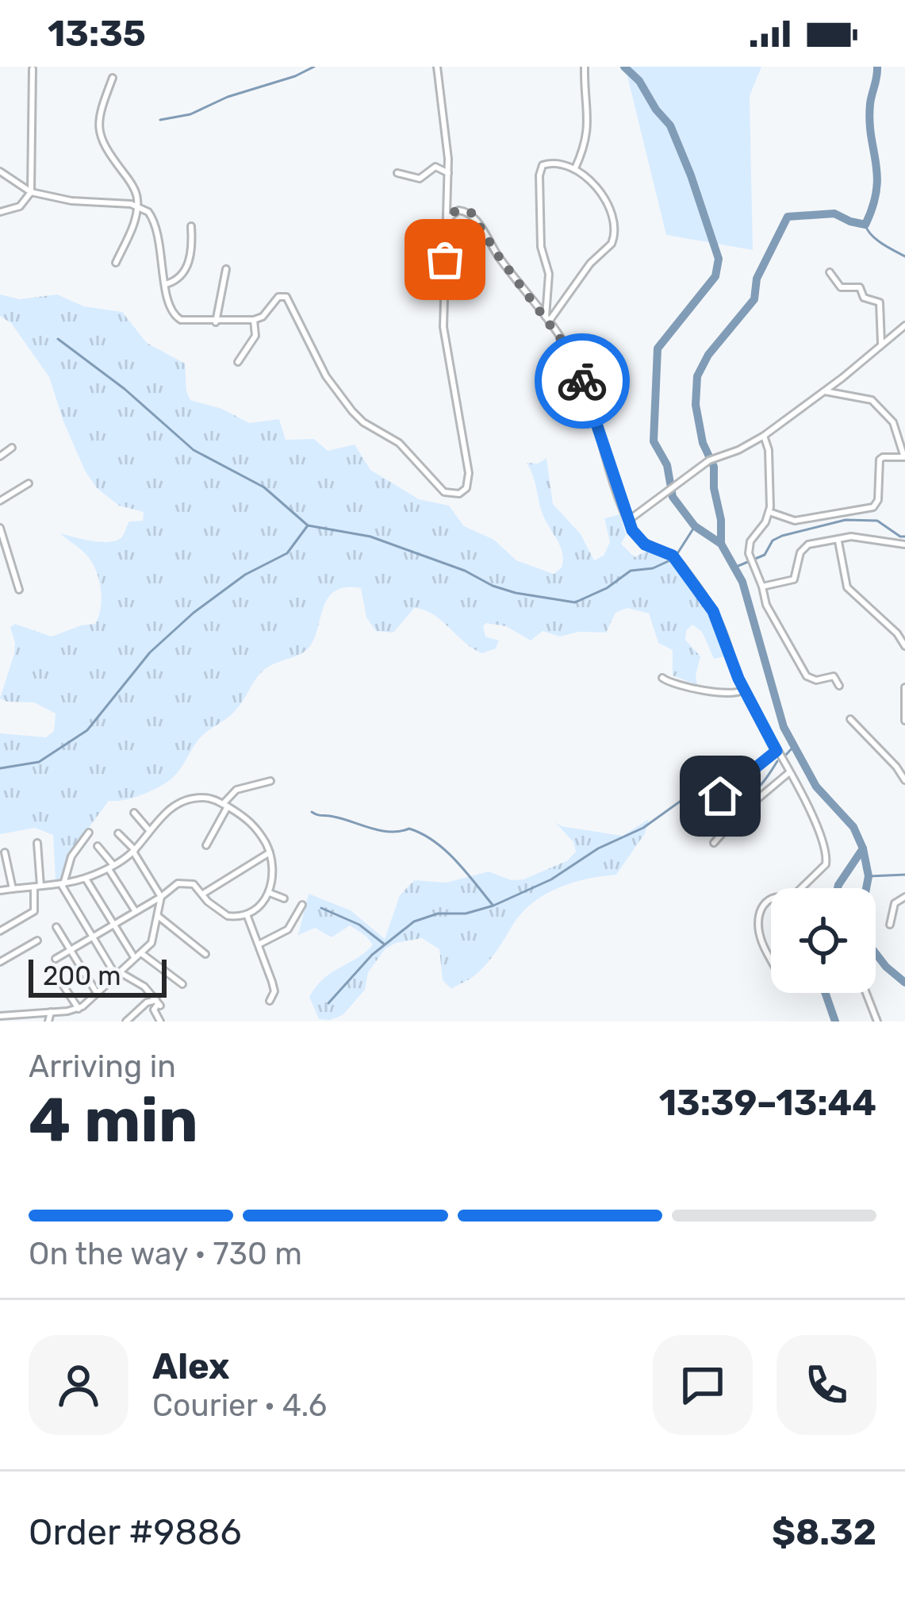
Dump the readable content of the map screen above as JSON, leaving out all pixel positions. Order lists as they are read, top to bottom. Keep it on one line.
{"scale_bar":"200 m","page":{"status":"13:35","scale":"200 m","heading":["4 min","Arriving in","13:39–13:44"],"panel":["Alex","Courier · 4.6","Order #9886","$8.32"],"bar":"On the way · 730 m"}}
